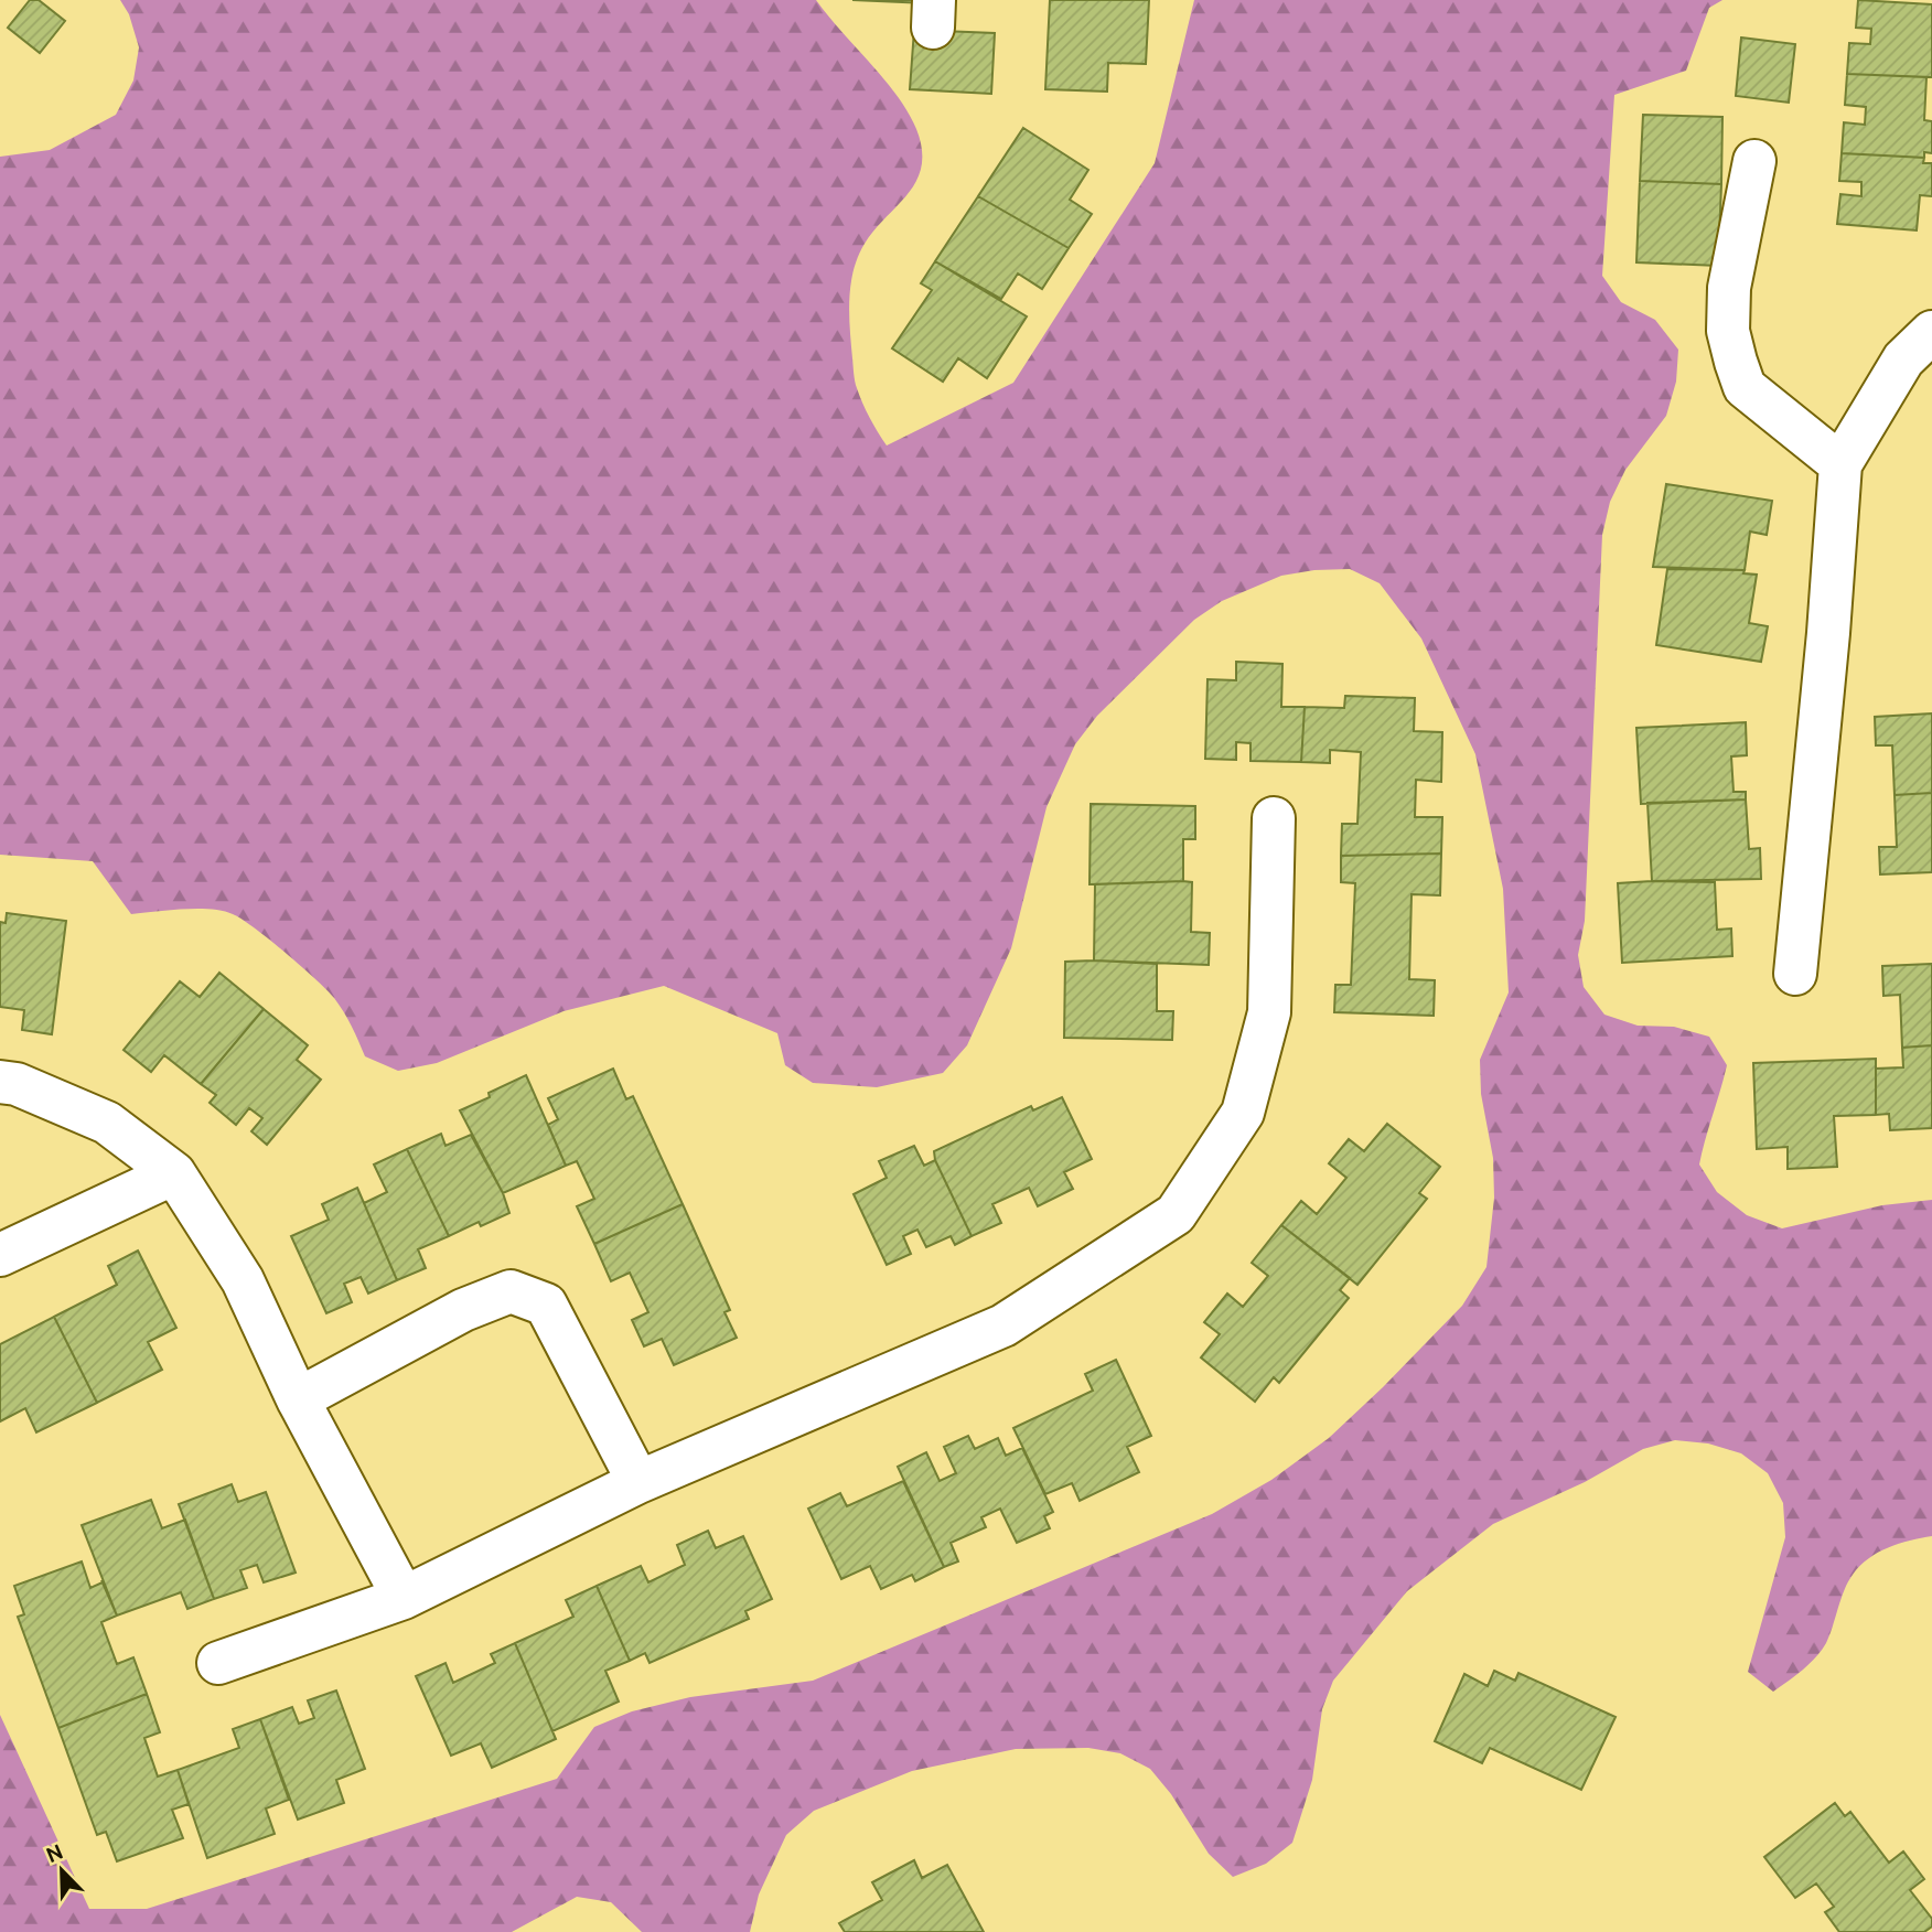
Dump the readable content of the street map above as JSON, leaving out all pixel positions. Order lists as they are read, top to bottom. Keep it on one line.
{"north":"top left"}
